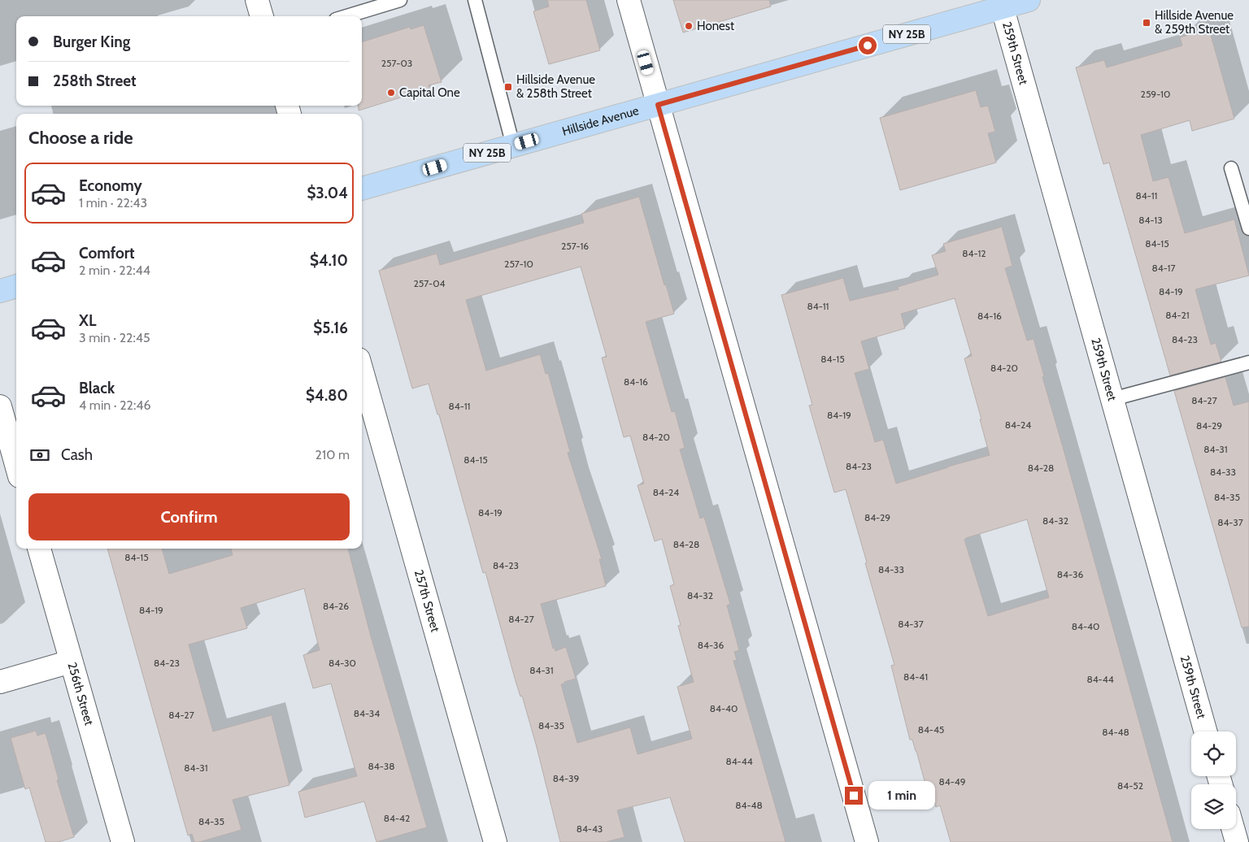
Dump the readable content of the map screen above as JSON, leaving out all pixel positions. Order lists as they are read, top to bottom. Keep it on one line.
{"streets":{"main road":["NY 25B","Hillside Avenue"],"street":["259th Street","257th Street","256th Street"]},"crossings":[["259th Street","Hillside Avenue"]],"places":{"transit":["Hillside Avenue & 259th Street","Hillside Avenue & 258th Street"],"other":["Honest","Capital One"]},"house_numbers":["257-03","259-10","84-11","84-13","84-15","257-16","84-12","257-10","84-17","257-04","84-19","84-11","84-21","84-16","84-23","84-15","84-20","84-16","84-27","84-11","84-19","84-24","84-29","84-20","84-31","84-15","84-23","84-28","84-33","84-24","84-35","84-19","84-29","84-32","84-37","84-28","84-15","84-23","84-33","84-36","84-32","84-26","84-19","84-27","84-37","84-40","84-36","84-23","84-30","84-31","84-41","84-44","84-40","84-34","84-27","84-35","84-45","84-48","84-44","84-38","84-31","84-39","84-49","84-52","84-48","84-42","84-35","84-43"],"page":{"banner":["Burger King","258th Street"],"heading":"Choose a ride","list":[{"name":"Economy","note":"1 min · 22:43","value":"$3.04"},{"name":"Comfort","note":"2 min · 22:44","value":"$4.10"},{"name":"XL","note":"3 min · 22:45","value":"$5.16"},{"name":"Black","note":"4 min · 22:46","value":"$4.80"}],"pay":["Cash","210 m"],"buttons":"Confirm","bubble":"1 min"}}
